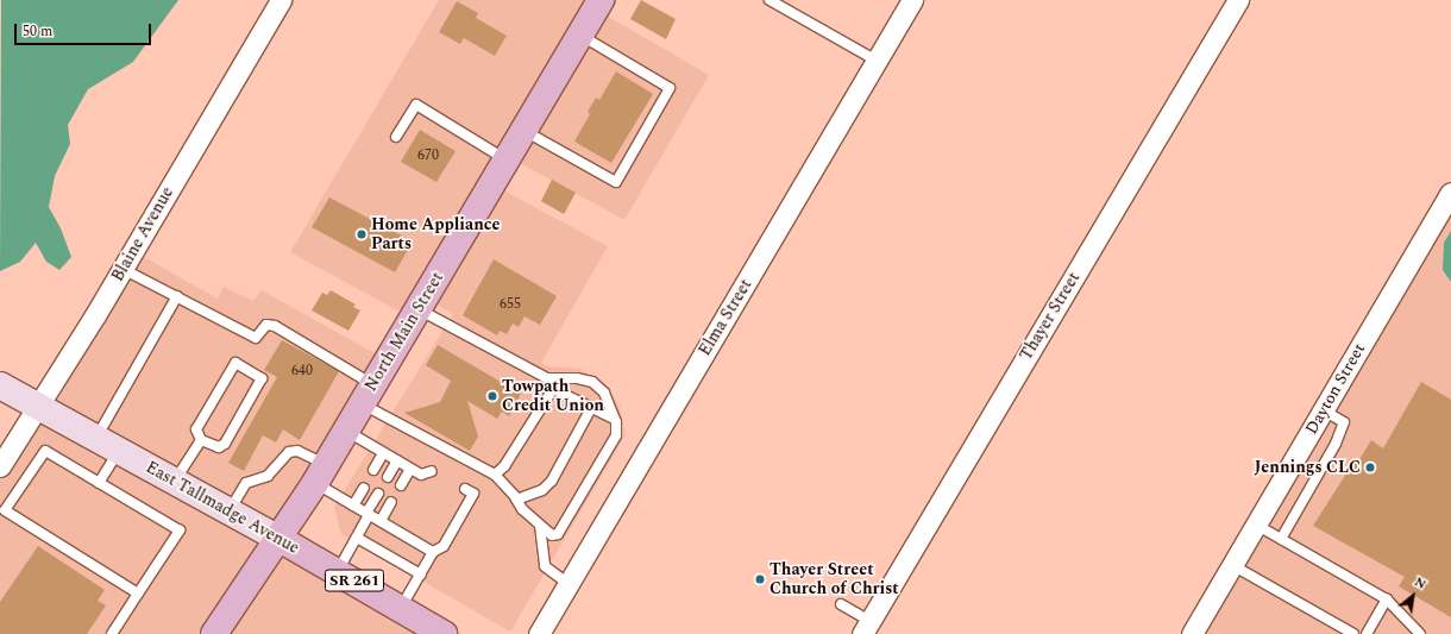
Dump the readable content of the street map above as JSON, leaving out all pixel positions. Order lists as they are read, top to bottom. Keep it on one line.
{"streets":{"main road":["North Main Street","East Tallmadge Avenue","SR 261"],"street":["Blaine Avenue","Thayer Street","Elma Street","Dayton Street"]},"crossings":[["Blaine Avenue","East Tallmadge Avenue"],["North Main Street","East Tallmadge Avenue"]],"places":["Home Appliance Parts","Towpath Credit Union","Jennings CLC","Thayer Street Church of Christ"],"house_numbers":["670","655","640"],"scale_bar":"50 m","north":"top right"}
